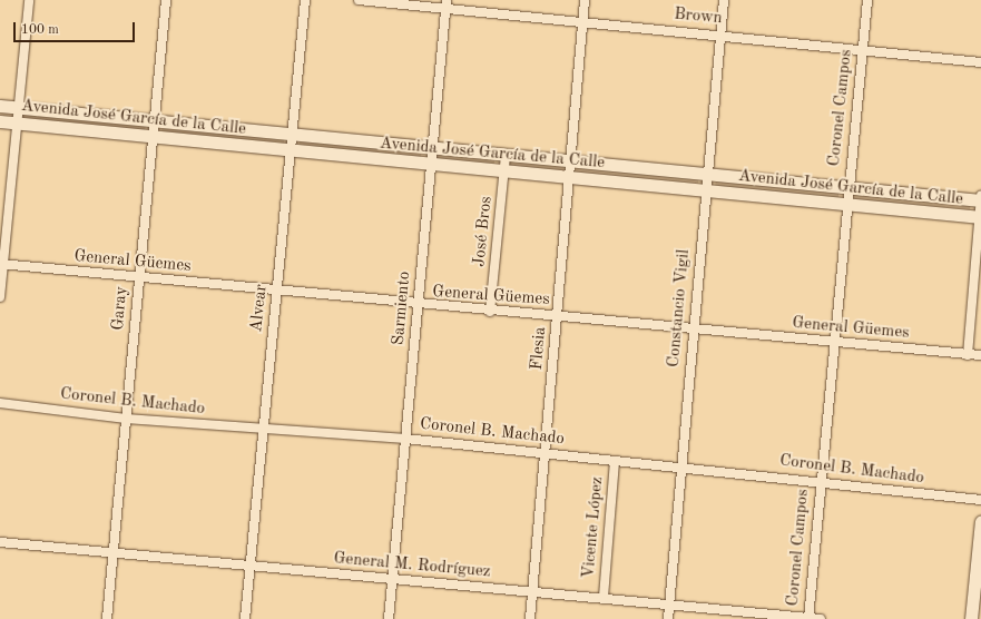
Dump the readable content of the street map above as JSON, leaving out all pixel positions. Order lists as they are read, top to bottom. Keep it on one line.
{"streets":{"main road":["Avenida José García de la Calle"],"street":["Brown","Coronel Campos","José Bros","General Güemes","Garay","Alvear","Sarmiento","Constancio Vigil","Flesia","Coronel B. Machado","Vicente López","General M. Rodríguez"]},"crossings":[["Brown","Coronel Campos"],["Brown","Sarmiento"],["Brown","Constancio Vigil"],["Brown","Flesia"],["Coronel Campos","Avenida José García de la Calle"],["Coronel Campos","General Güemes"],["Coronel Campos","Coronel B. Machado"],["Coronel Campos","General M. Rodríguez"],["Avenida José García de la Calle","José Bros"],["Avenida José García de la Calle","Garay"],["Avenida José García de la Calle","Alvear"],["Avenida José García de la Calle","Sarmiento"],["Avenida José García de la Calle","Constancio Vigil"],["Avenida José García de la Calle","Flesia"],["José Bros","General Güemes"],["General Güemes","Garay"],["General Güemes","Alvear"],["General Güemes","Sarmiento"],["General Güemes","Constancio Vigil"],["General Güemes","Flesia"],["Garay","Coronel B. Machado"],["Garay","General M. Rodríguez"],["Alvear","Coronel B. Machado"],["Alvear","General M. Rodríguez"],["Sarmiento","Coronel B. Machado"],["Sarmiento","General M. Rodríguez"],["Constancio Vigil","Coronel B. Machado"],["Constancio Vigil","General M. Rodríguez"],["Flesia","Coronel B. Machado"],["Flesia","General M. Rodríguez"],["Coronel B. Machado","Vicente López"],["Vicente López","General M. Rodríguez"]],"scale_bar":"100 m"}
